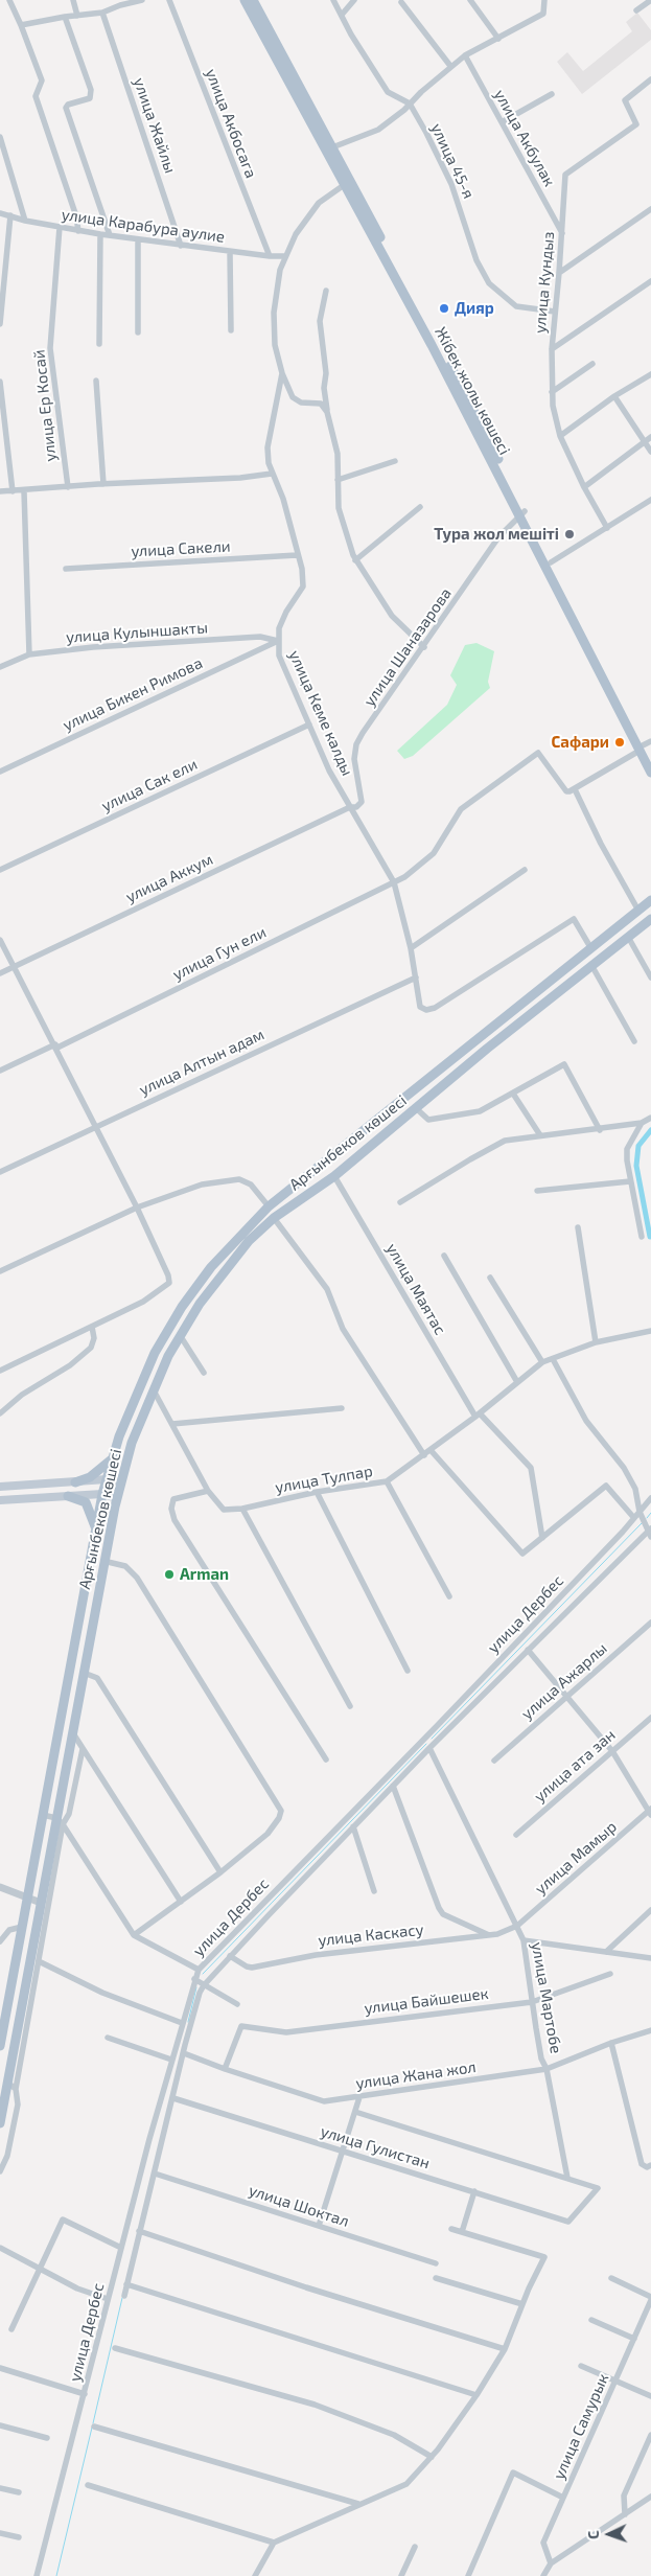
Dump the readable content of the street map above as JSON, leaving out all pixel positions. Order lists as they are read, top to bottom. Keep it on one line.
{"streets":{"main road":["Жібек жолы көшесі","Арғынбеков көшесі"],"street":["улица Акбосага","улица Жайлы","улица Акбулак","улица 45-я","улица Карабура аулие","улица Кундыз","улица Ер Косай","улица Сакели","улица Кулыншакты","улица Шаназарова","улица Бикен Римова","улица Кеме калды","улица Сак ели","улица Аккум","улица Гун ели","улица Алтын адам","улица Маятас","улица Тулпар","улица Дербес","улица Ажарлы","улица ата зан","улица Мамыр","улица Каскасу","улица Мартобе","улица Байшешек","улица Жана жол","улица Гулистан","улица Шоктал","улица Самурык"]},"crossings":[["улица Акбосага","улица Карабура аулие"],["улица Жайлы","улица Карабура аулие"],["улица Акбулак","улица Кундыз"],["улица 45-я","улица Кундыз"],["улица Карабура аулие","улица Ер Косай"],["улица Карабура аулие","улица Кеме калды"],["Жібек жолы көшесі","улица Шаназарова"],["Жібек жолы көшесі","улица Кеме калды"],["улица Сакели","улица Кеме калды"],["улица Кулыншакты","улица Бикен Римова"],["улица Кулыншакты","улица Кеме калды"],["улица Шаназарова","улица Кеме калды"],["улица Шаназарова","улица Аккум"],["улица Бикен Римова","улица Кеме калды"],["улица Кеме калды","улица Сак ели"],["улица Кеме калды","улица Аккум"],["улица Кеме калды","улица Гун ели"],["улица Кеме калды","улица Алтын адам"],["улица Кеме калды","Арғынбеков көшесі"],["Арғынбеков көшесі","улица Маятас"],["Арғынбеков көшесі","улица Тулпар"],["улица Маятас","улица Тулпар"],["улица Дербес","улица Каскасу"],["улица Дербес","улица Мартобе"],["улица Дербес","улица Жана жол"],["улица Дербес","улица Гулистан"],["улица Дербес","улица Шоктал"],["улица Мамыр","улица Каскасу"],["улица Мамыр","улица Мартобе"],["улица Каскасу","улица Мартобе"],["улица Мартобе","улица Байшешек"],["улица Мартобе","улица Жана жол"],["улица Мартобе","улица Гулистан"],["улица Байшешек","улица Жана жол"]],"places":["Дияр","Тура жол мешіті","Сафари","Arman"],"north":"left"}
